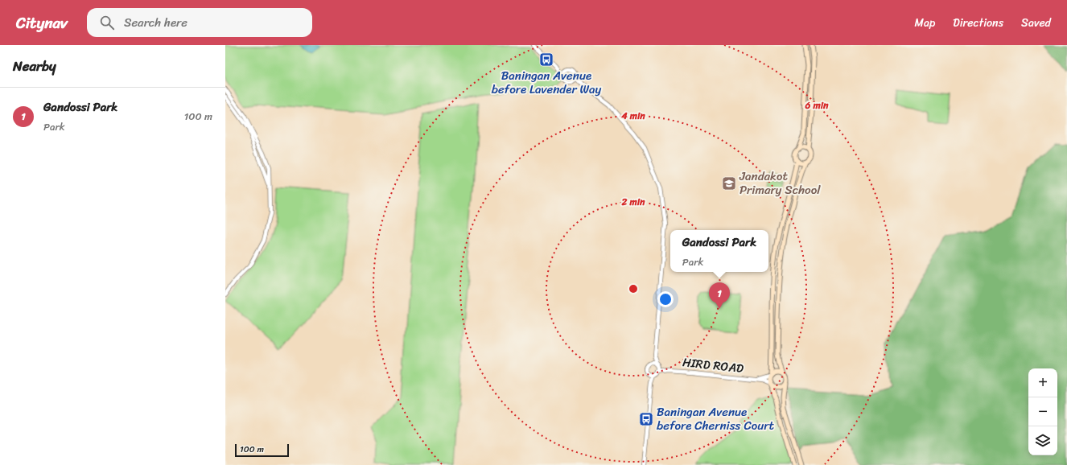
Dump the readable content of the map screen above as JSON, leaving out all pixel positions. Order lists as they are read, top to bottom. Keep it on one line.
{"streets":{"street":["HIRD ROAD"]},"places":{"bus stop":["Baningan Avenue before Lavender Way","Baningan Avenue before Cherniss Court"],"school or university":["Jandakot Primary School"]},"scale_bar":"100 m","page":{"header":"Citynav","search":"Search here","nav":["Map","Directions","Saved"],"heading":"Nearby","list":[{"mark":"1","name":"Gandossi Park","note":"Park","value":"100 m"}],"popup":["Gandossi Park","Park"],"pins":"1","map_buttons":["+","−"],"scale":"100 m"},"rings":["6 min","4 min","2 min"]}
